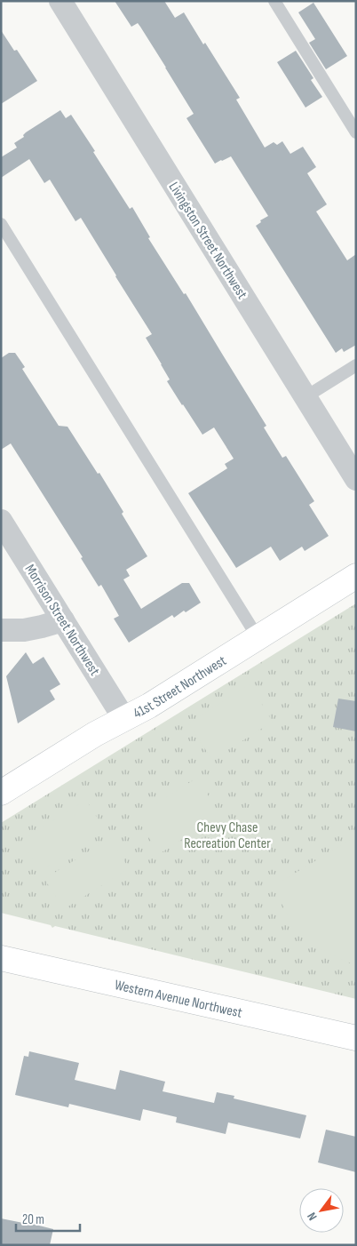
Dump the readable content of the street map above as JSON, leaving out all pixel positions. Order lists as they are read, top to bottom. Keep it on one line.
{"streets":{"main road":["41st Street Northwest","Western Avenue Northwest"],"street":["Livingston Street Northwest","Morrison Street Northwest"]},"crossings":[["Morrison Street Northwest","41st Street Northwest"]],"parks":["Chevy Chase Recreation Center"],"scale_bar":"20 m","north":"bottom left"}
